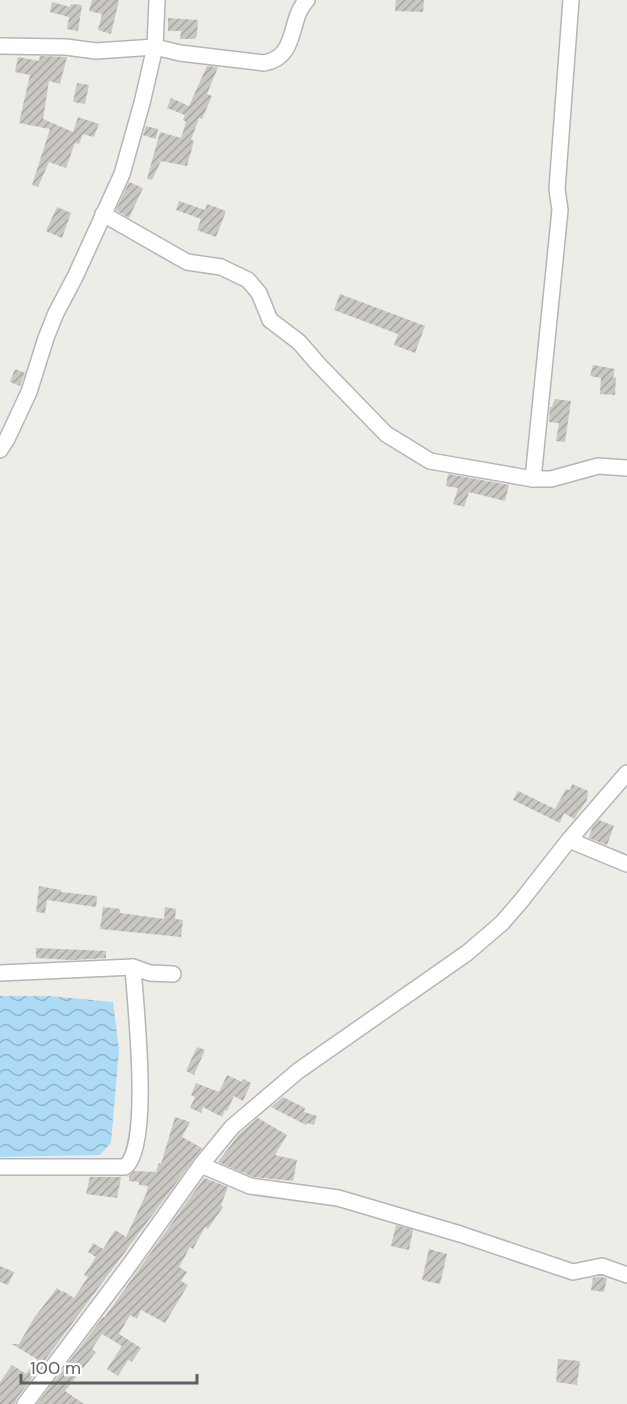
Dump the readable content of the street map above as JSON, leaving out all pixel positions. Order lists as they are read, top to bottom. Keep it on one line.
{"scale_bar":"100 m"}
